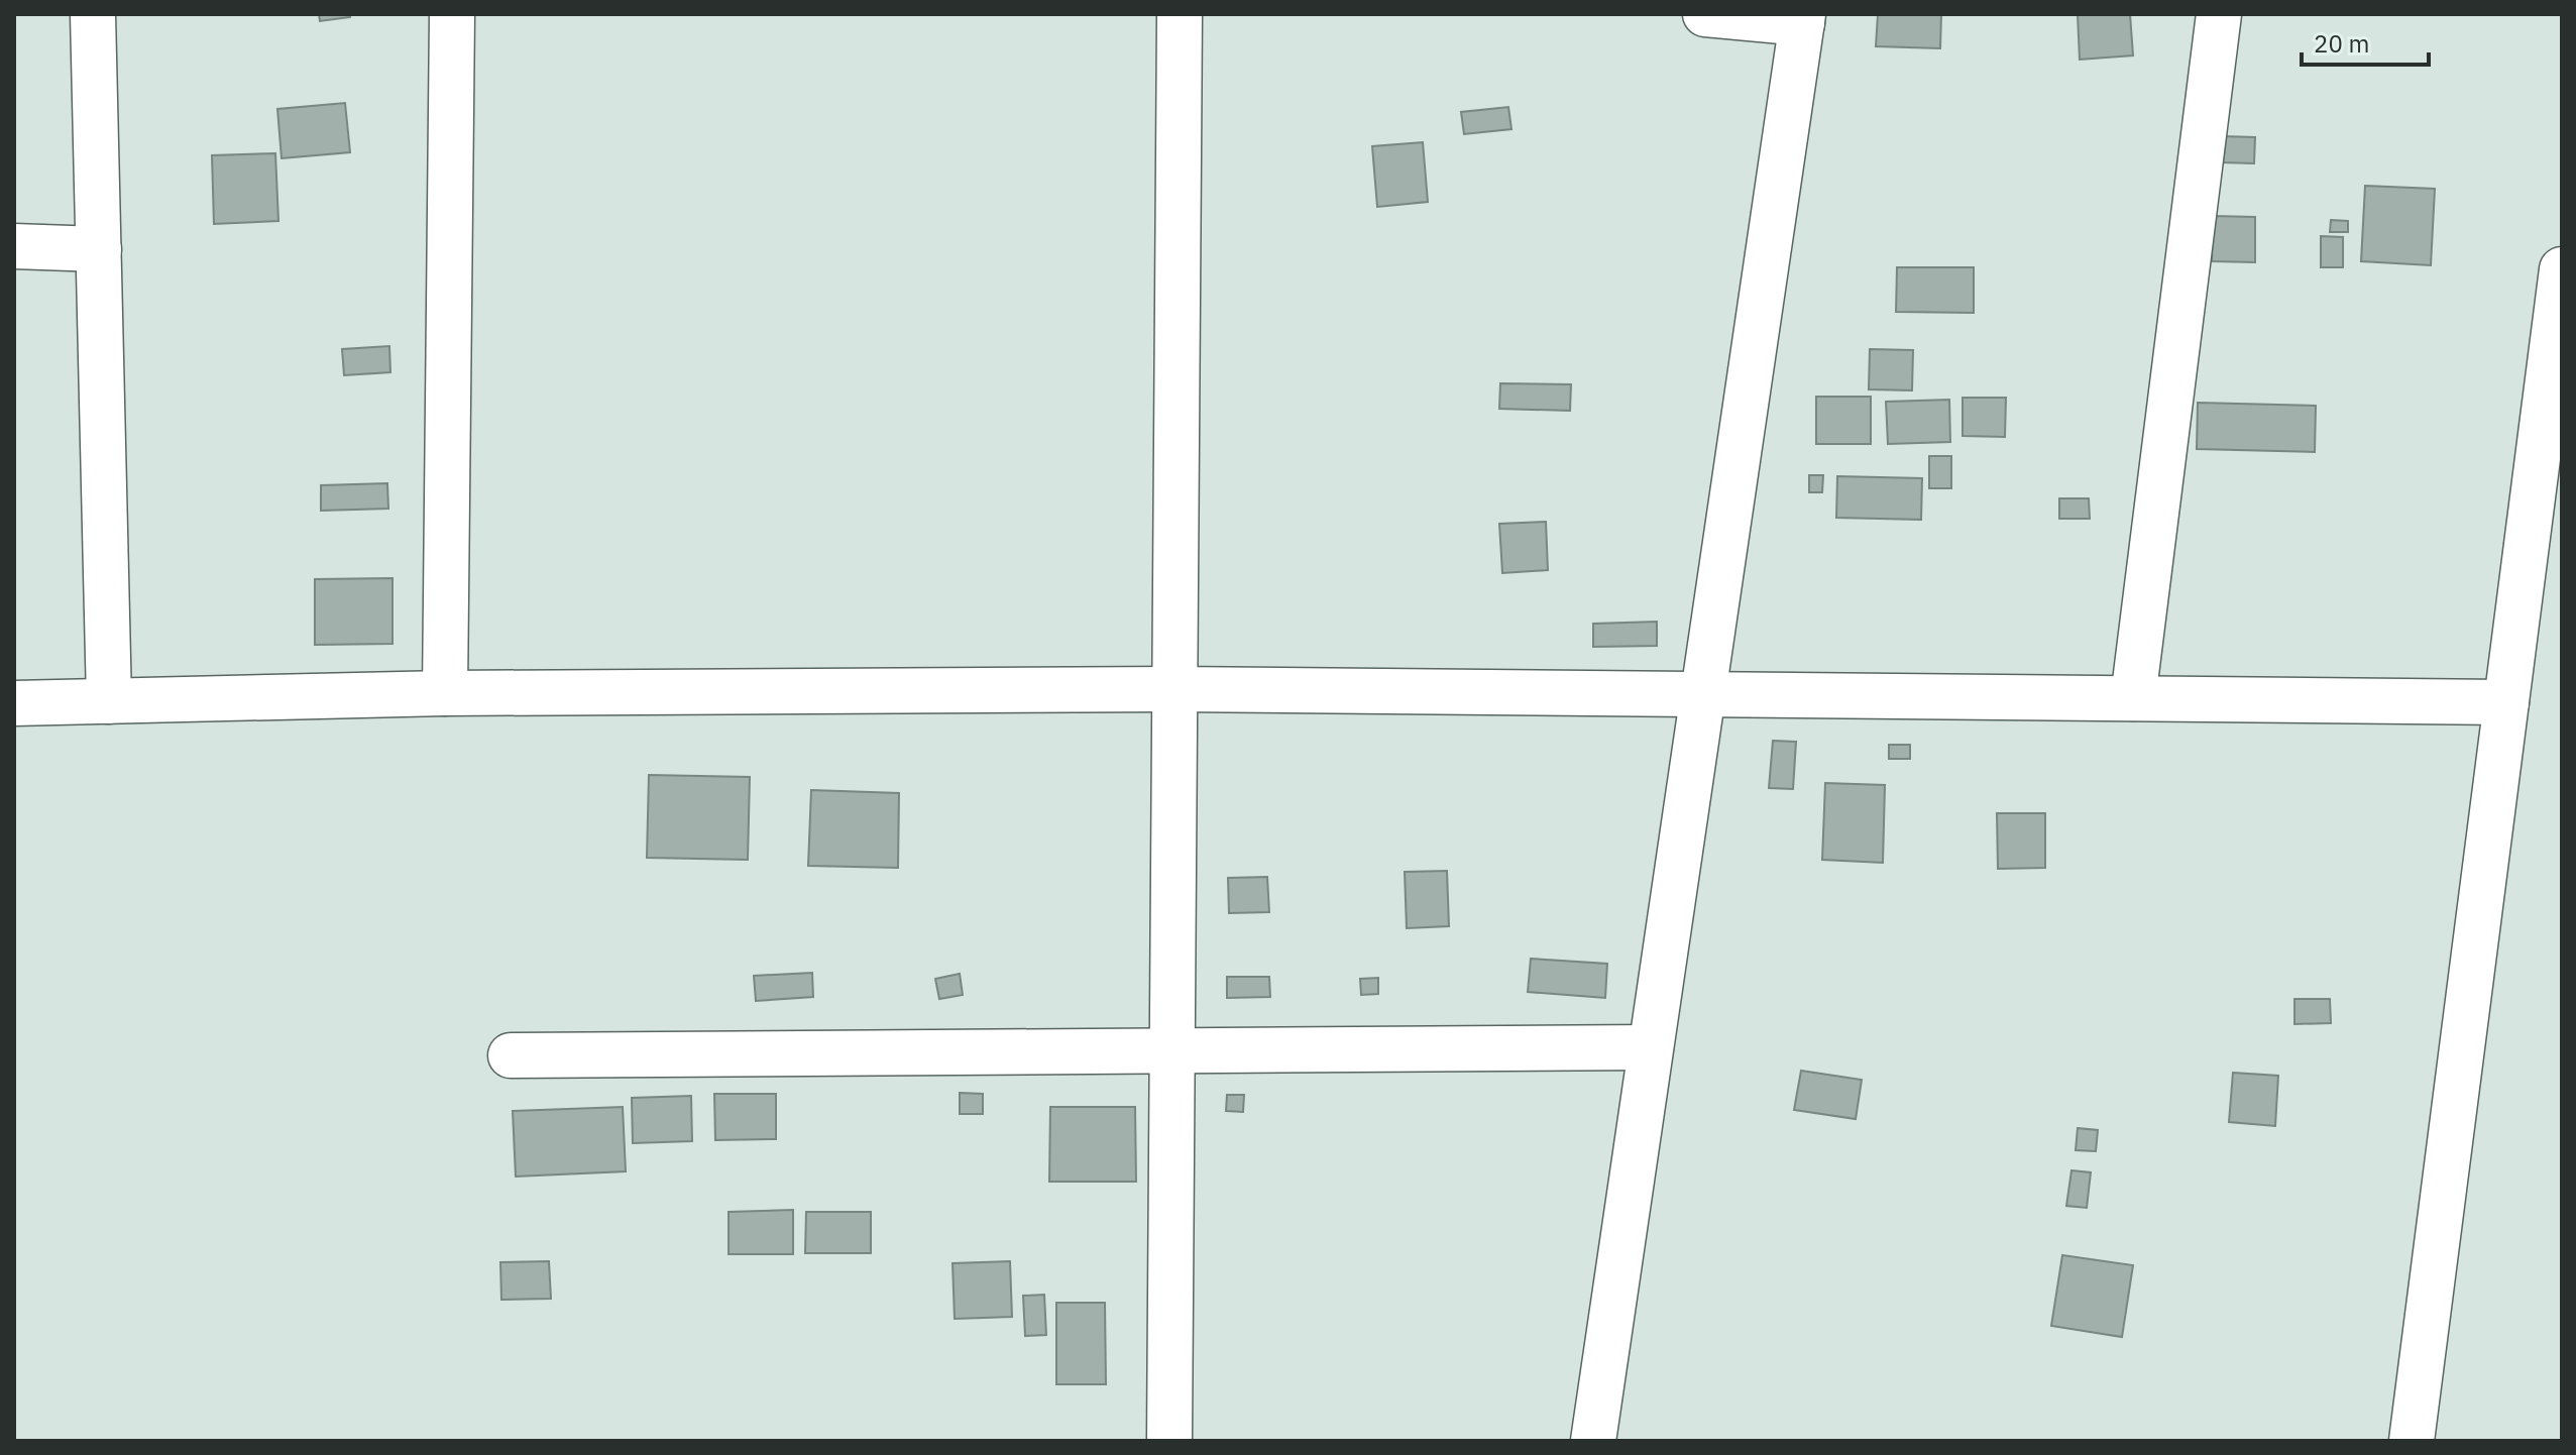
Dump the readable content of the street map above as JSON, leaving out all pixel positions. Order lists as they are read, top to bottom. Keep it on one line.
{"scale_bar":"20 m"}
